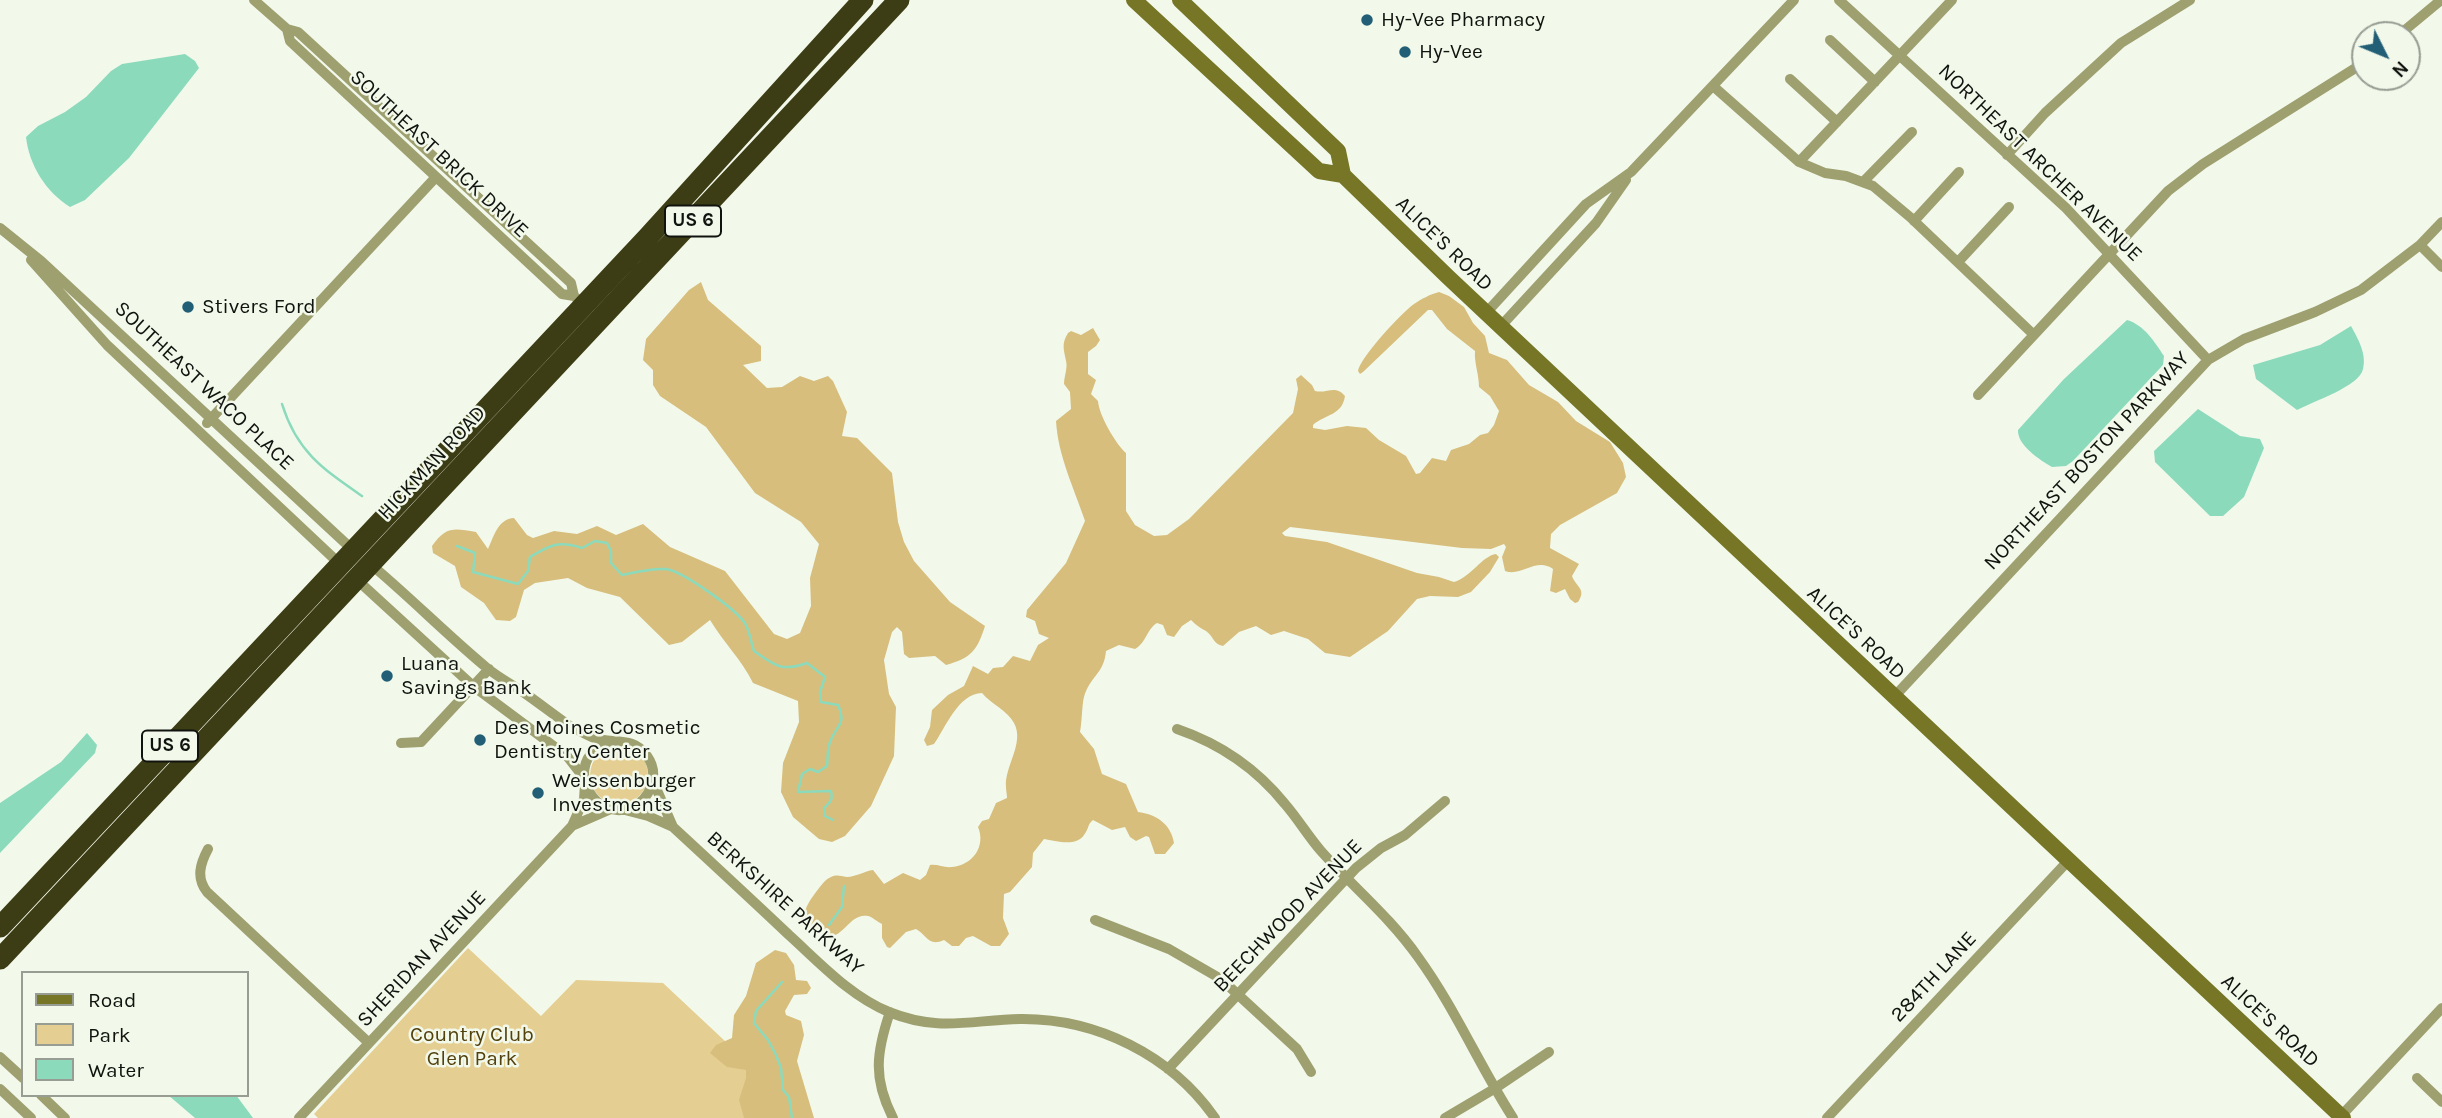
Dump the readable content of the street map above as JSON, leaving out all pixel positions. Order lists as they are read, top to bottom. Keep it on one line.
{"streets":{"highway":["US 6","HICKMAN ROAD"],"main road":["ALICE'S ROAD"],"street":["SOUTHEAST BRICK DRIVE","NORTHEAST ARCHER AVENUE","SOUTHEAST WACO PLACE","NORTHEAST BOSTON PARKWAY","BERKSHIRE PARKWAY","BEECHWOOD AVENUE","SHERIDAN AVENUE","284TH LANE"]},"crossings":[["SOUTHEAST BRICK DRIVE","HICKMAN ROAD"],["NORTHEAST ARCHER AVENUE","NORTHEAST BOSTON PARKWAY"],["ALICE'S ROAD","NORTHEAST BOSTON PARKWAY"],["ALICE'S ROAD","284TH LANE"],["SOUTHEAST WACO PLACE","HICKMAN ROAD"],["BERKSHIRE PARKWAY","BEECHWOOD AVENUE"],["BERKSHIRE PARKWAY","SHERIDAN AVENUE"]],"parks":["Country Club Glen Park"],"places":["Hy-Vee Pharmacy","Hy-Vee","Stivers Ford","Luana Savings Bank","Des Moines Cosmetic Dentistry Center","Weissenburger Investments"],"legend":["Road","Park","Water"],"north":"bottom right"}
